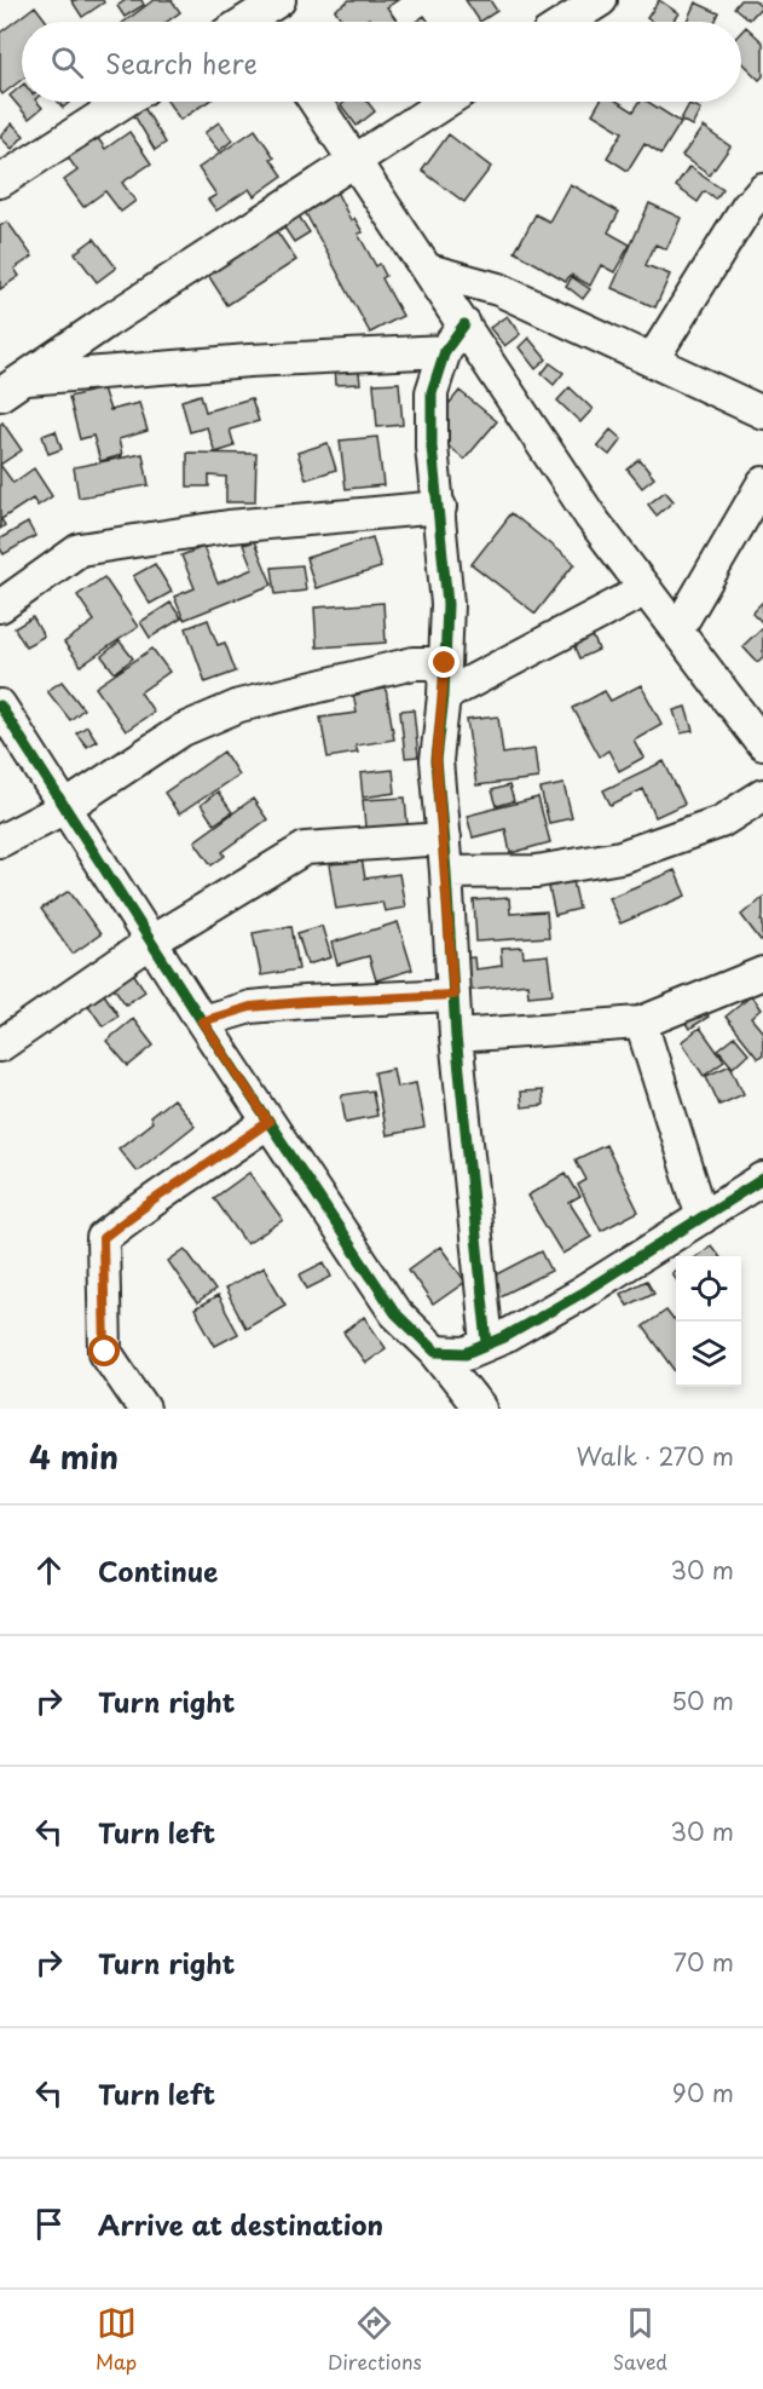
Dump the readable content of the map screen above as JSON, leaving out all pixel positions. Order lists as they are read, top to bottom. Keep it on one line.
{"page":{"search":"Search here","heading":["4 min","Walk · 270 m"],"list":[["Continue","30 m"],["Turn right","50 m"],["Turn left","30 m"],["Turn right","70 m"],["Turn left","90 m"],"Arrive at destination"],"nav":["Map","Directions","Saved"]}}
